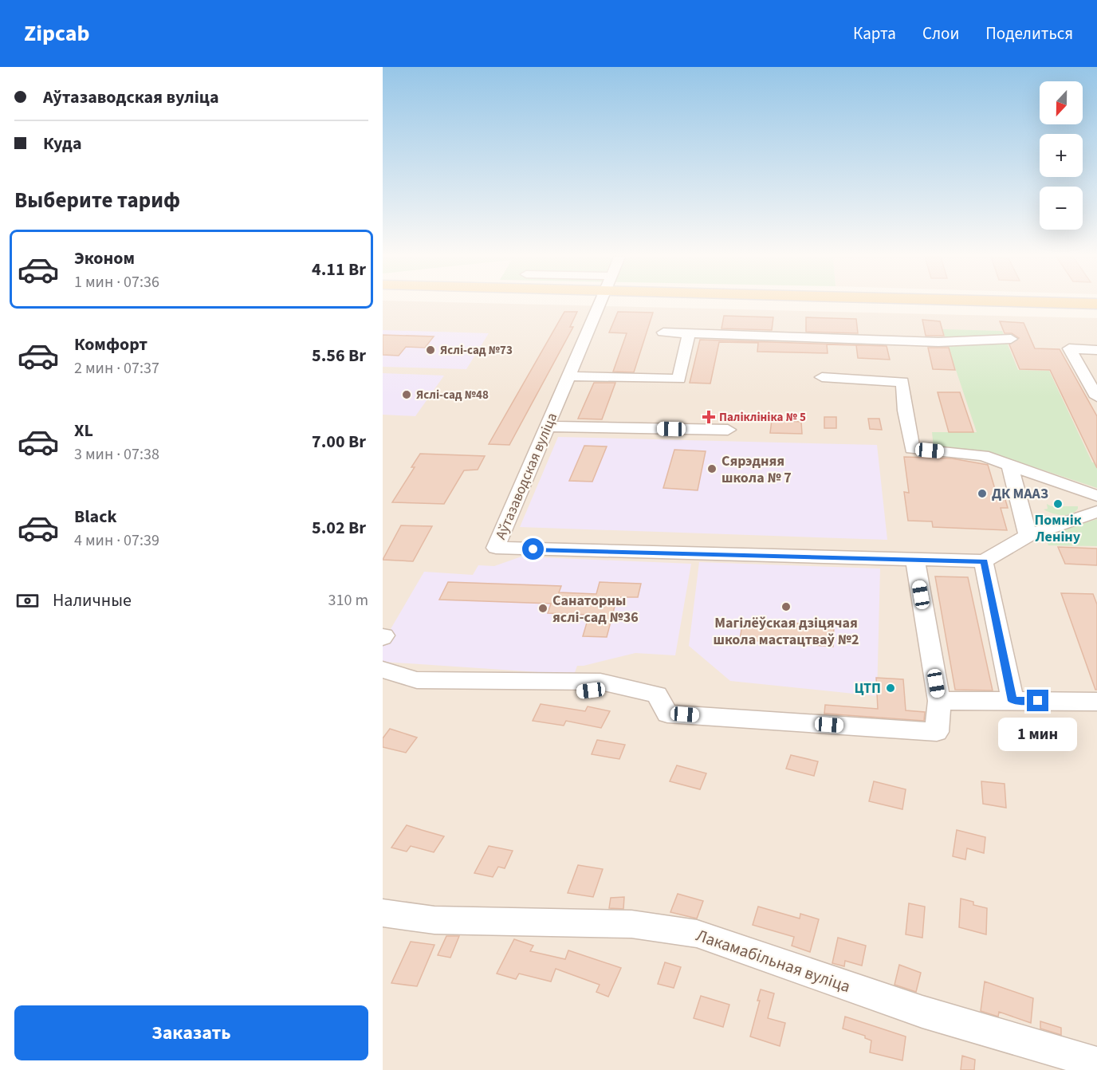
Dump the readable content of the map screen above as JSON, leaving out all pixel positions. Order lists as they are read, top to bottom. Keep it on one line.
{"streets":{"street":["Аўтазаводская вуліца","Лакамабільная вуліца"]},"places":{"other":["Яслі-сад №73","Яслі-сад №48","Сярэдняя школа № 7","ДК МААЗ","Помнік Леніну","Магілёўская дзіцячая школа мастацтваў №2","Санаторны яслі-сад №36","ЦТП"],"health":["Паліклініка № 5"]},"north":"bottom","page":{"header":"Zipcab","nav":["Карта","Слои","Поделиться"],"banner":["Аўтазаводская вуліца","Куда"],"map_buttons":["+","−"],"heading":"Выберите тариф","list":[{"name":"Эконом","note":"1 мин · 07:36","value":"4.11 Br"},{"name":"Комфорт","note":"2 мин · 07:37","value":"5.56 Br"},{"name":"XL","note":"3 мин · 07:38","value":"7.00 Br"},{"name":"Black","note":"4 мин · 07:39","value":"5.02 Br"}],"pay":["Наличные","310 m"],"bubble":"1 мин","buttons":"Заказать"}}
